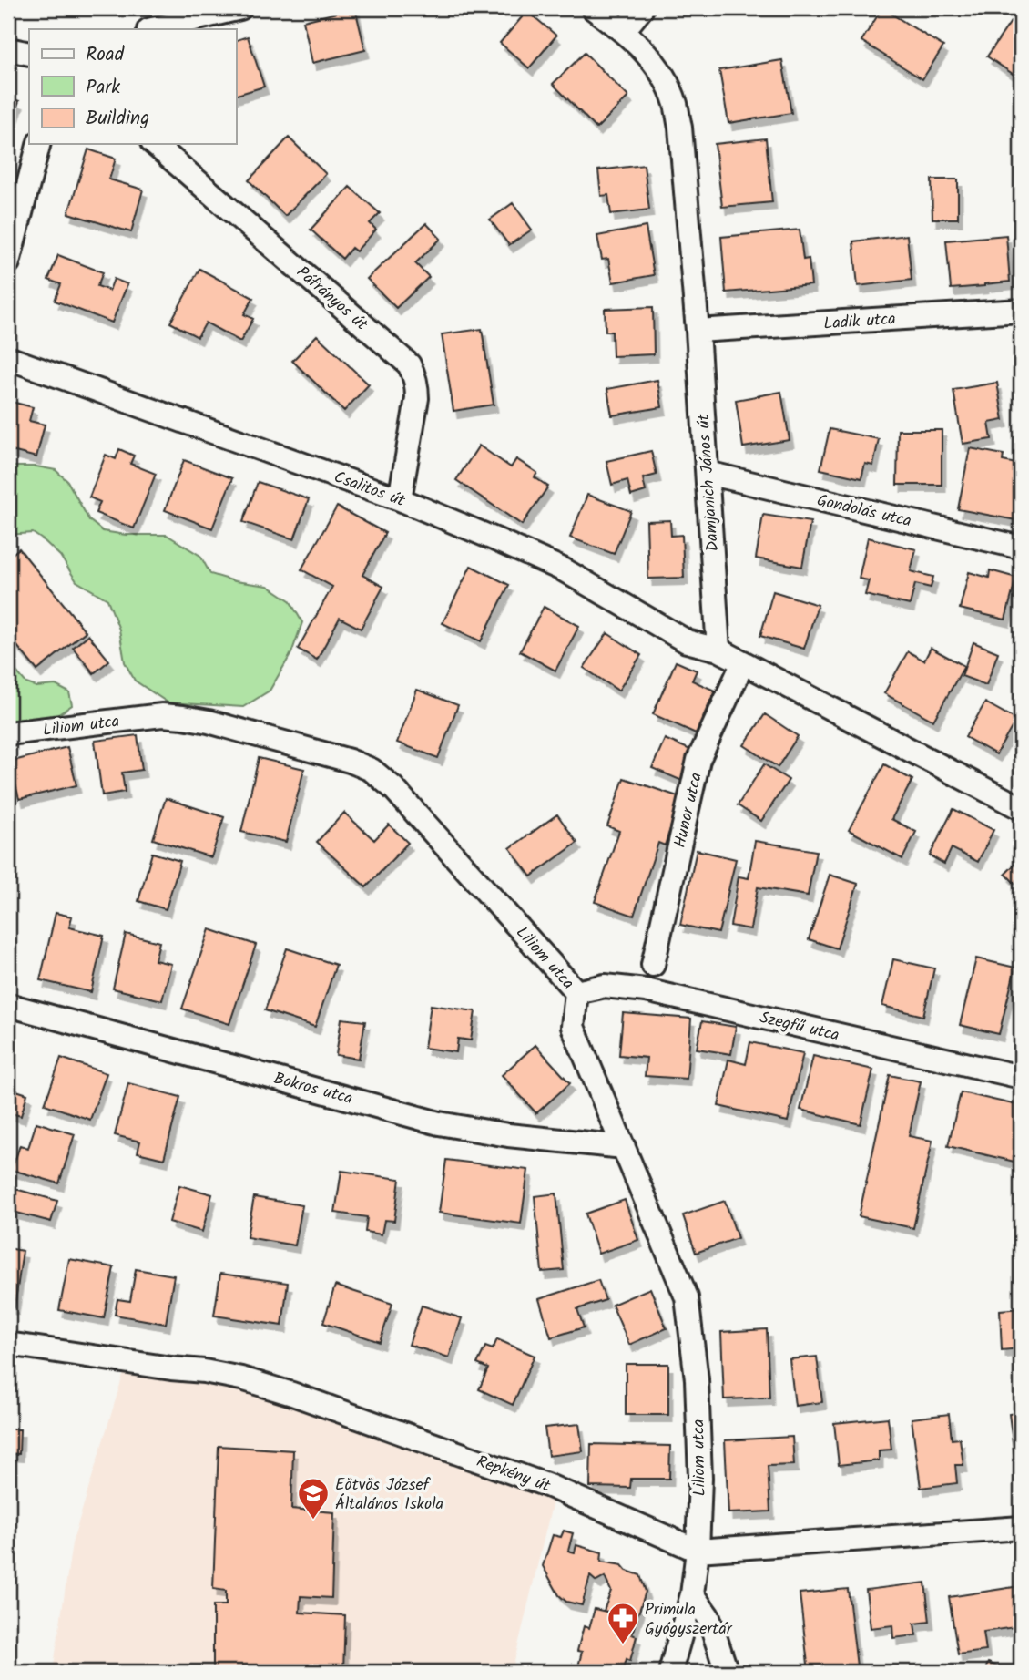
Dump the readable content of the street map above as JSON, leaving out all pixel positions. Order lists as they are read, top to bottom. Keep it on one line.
{"streets":{"street":["Páfrányos út","Ladik utca","Damjanich János út","Csalitos út","Gondolás utca","Liliom utca","Hunor utca","Szegfű utca","Bokros utca","Repkény út"]},"crossings":[["Páfrányos út","Csalitos út"],["Ladik utca","Damjanich János út"],["Damjanich János út","Csalitos út"],["Damjanich János út","Gondolás utca"],["Liliom utca","Szegfű utca"],["Liliom utca","Bokros utca"],["Liliom utca","Repkény út"]],"places":{"school or university":["Eötvös József Általános Iskola"],"pharmacy":["Primula Gyógyszertár"]},"legend":["Road","Park","Building"]}
